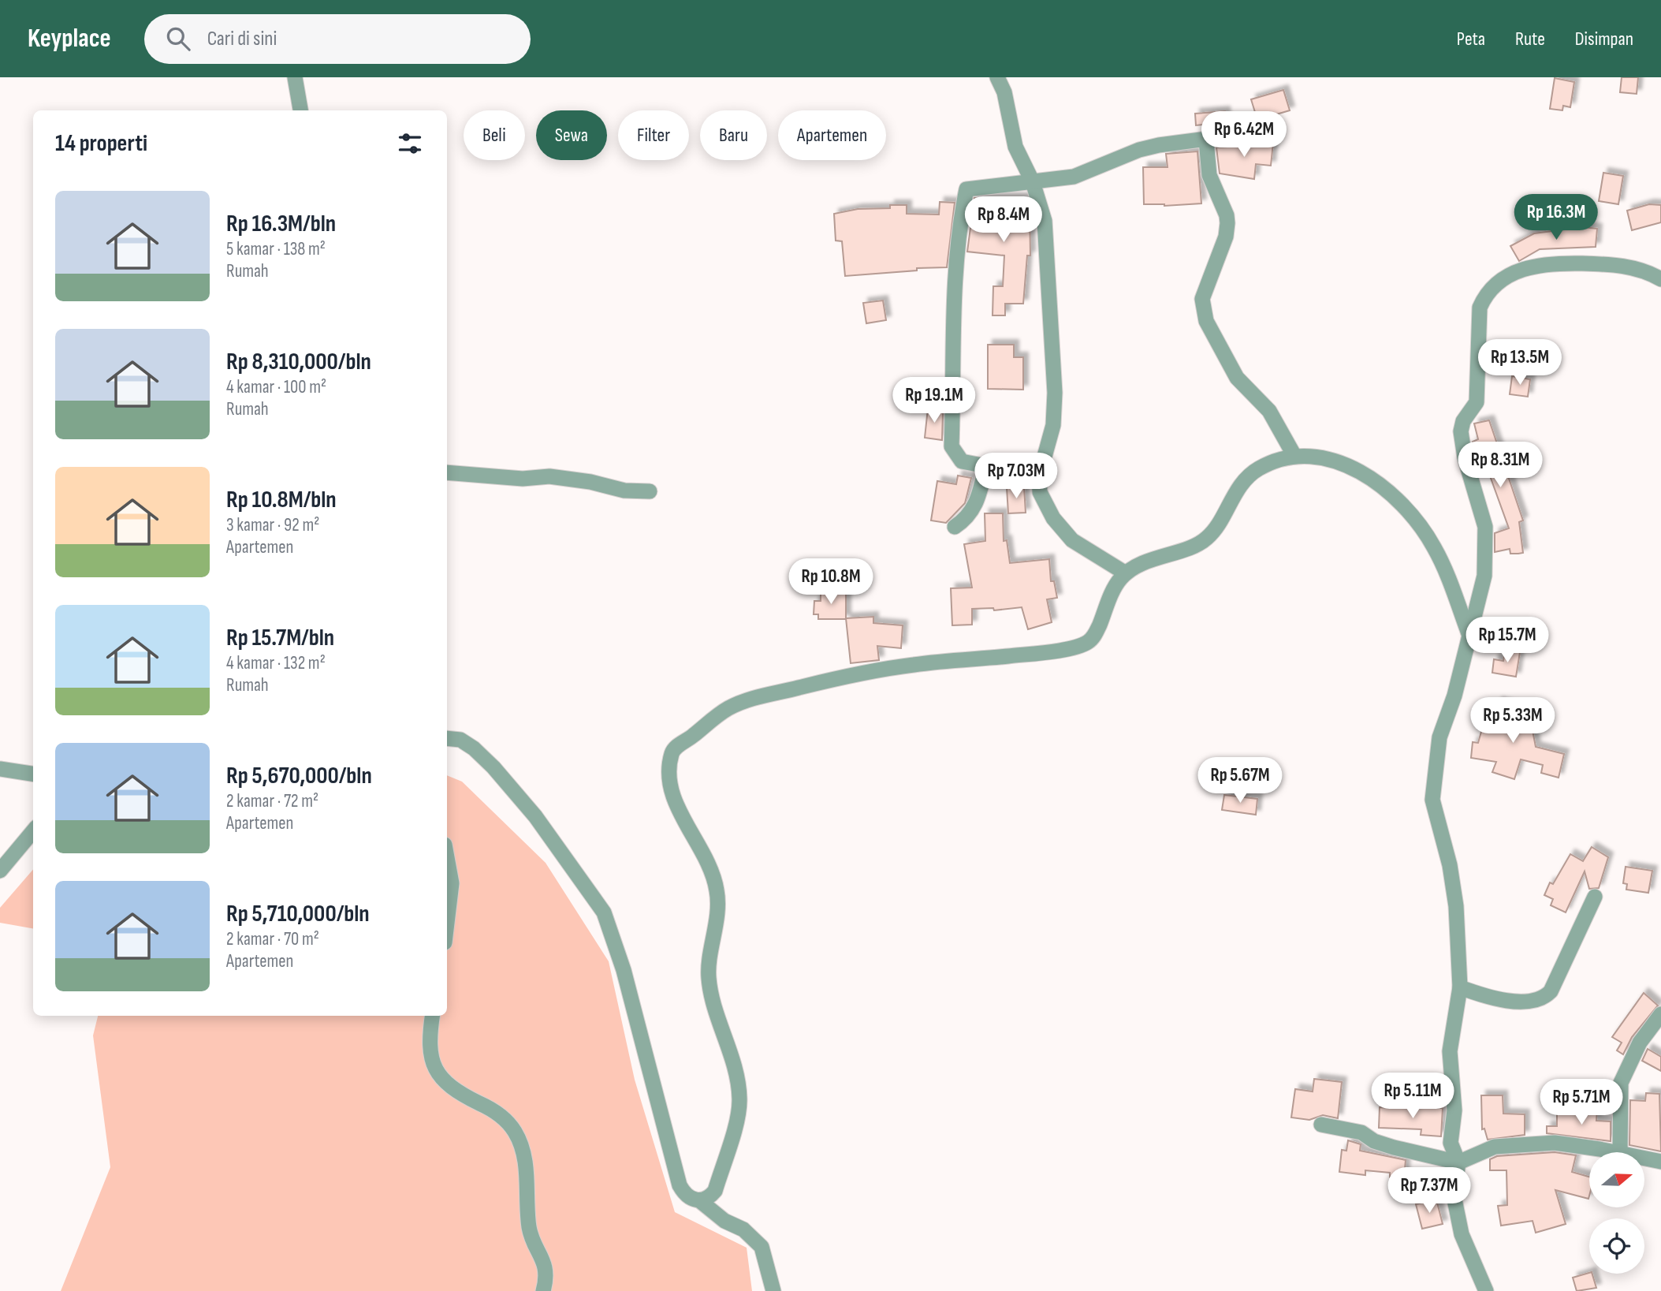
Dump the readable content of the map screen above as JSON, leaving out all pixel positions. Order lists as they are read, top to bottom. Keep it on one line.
{"north":"right","page":{"header":"Keyplace","search":"Cari di sini","nav":["Peta","Rute","Disimpan"],"chip":["Beli","Sewa","Filter","Baru","Apartemen"],"heading":"14 properti","price":["Rp 6.42M","Rp 16.3M","Rp 8.4M","Rp 13.5M","Rp 19.1M","Rp 8.31M","Rp 7.03M","Rp 10.8M","Rp 15.7M","Rp 5.33M","Rp 5.67M","Rp 5.11M","Rp 5.71M","Rp 7.37M"],"list":[{"name":"Rp 16.3M/bln","note":"5 kamar · 138 m² · Rumah"},{"name":"Rp 8,310,000/bln","note":"4 kamar · 100 m² · Rumah"},{"name":"Rp 10.8M/bln","note":"3 kamar · 92 m² · Apartemen"},{"name":"Rp 15.7M/bln","note":"4 kamar · 132 m² · Rumah"},{"name":"Rp 5,670,000/bln","note":"2 kamar · 72 m² · Apartemen"},{"name":"Rp 5,710,000/bln","note":"2 kamar · 70 m² · Apartemen"}]}}
